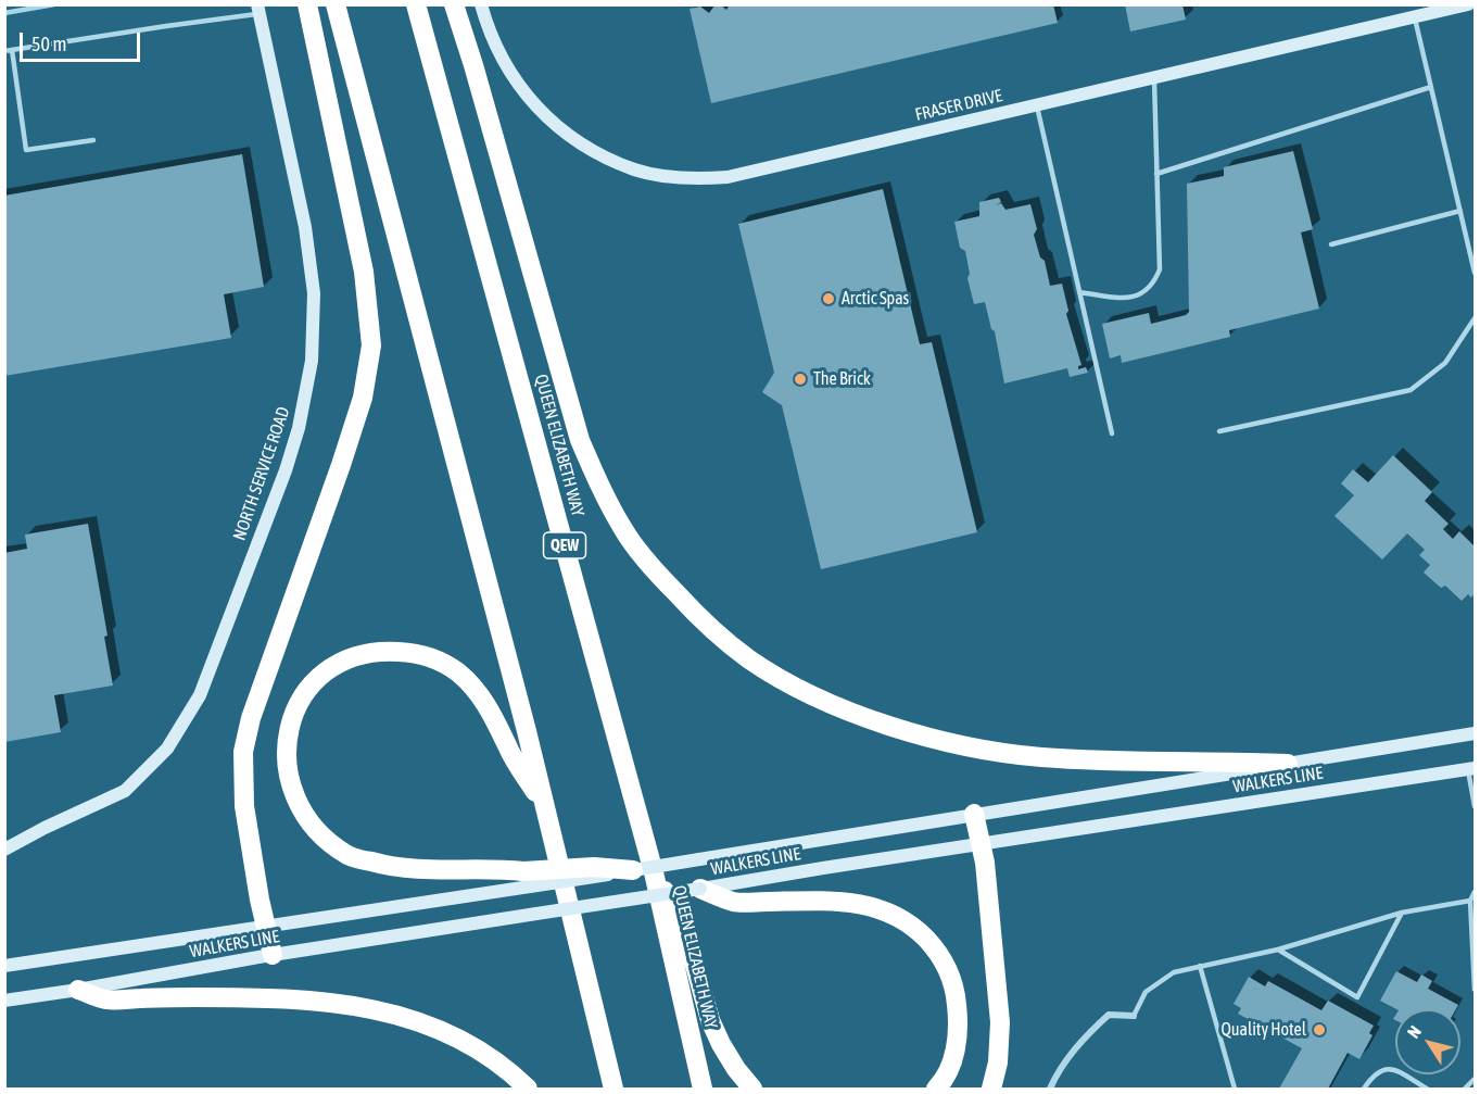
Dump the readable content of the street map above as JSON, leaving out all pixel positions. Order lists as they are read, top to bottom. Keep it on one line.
{"streets":{"highway":["QUEEN ELIZABETH WAY","QEW"],"main road":["FRASER DRIVE","NORTH SERVICE ROAD","WALKERS LINE"]},"places":["Arctic Spas","The Brick","Quality Hotel"],"scale_bar":"50 m","north":"top left"}
